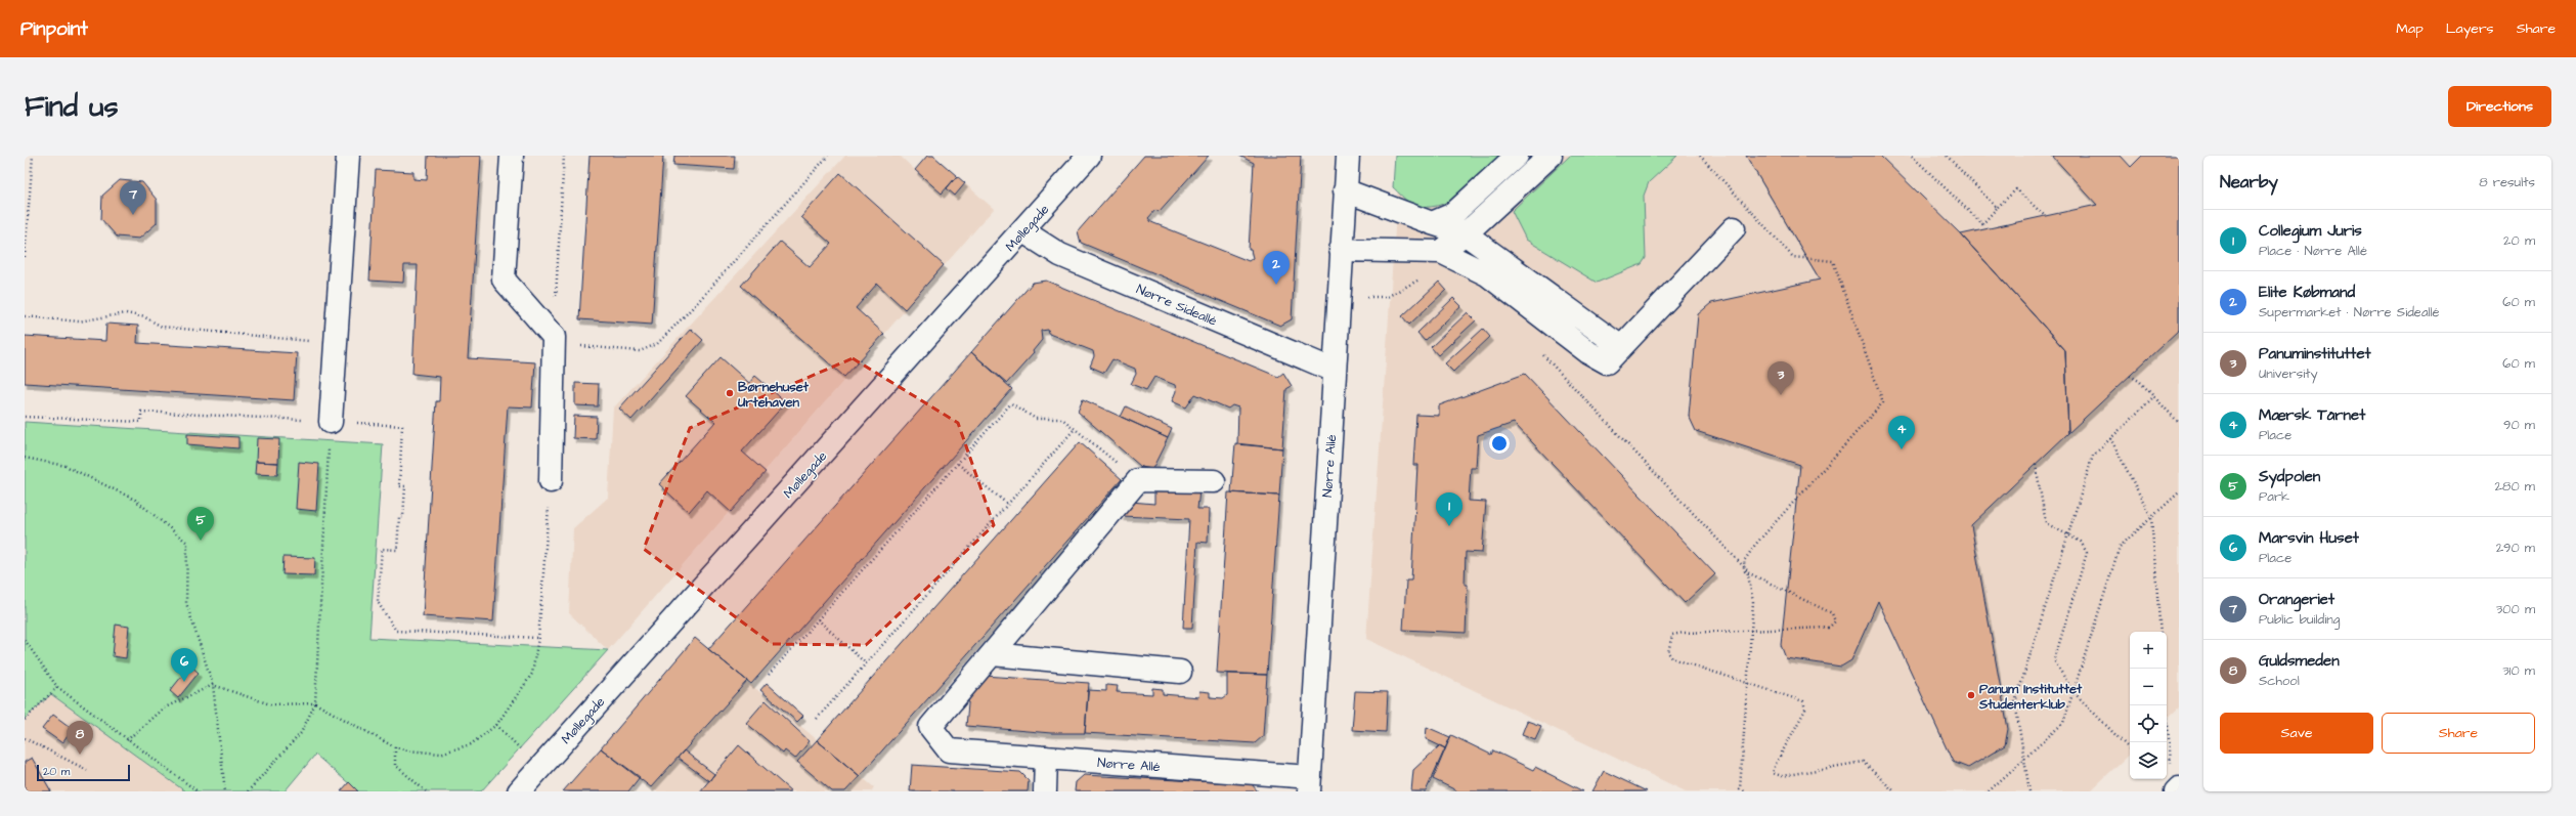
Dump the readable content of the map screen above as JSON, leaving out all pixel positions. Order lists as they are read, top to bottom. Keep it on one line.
{"streets":{"street":["Møllegade","Nørre Sideallé","Nørre Allé"]},"crossings":[["Møllegade","Nørre Sideallé"],["Nørre Sideallé","Nørre Allé"]],"places":["Børnehuset Urtehaven","Panum Instituttet Studenterklub"],"scale_bar":"20 m","page":{"header":"Pinpoint","nav":["Map","Layers","Share"],"buttons":["Directions",["Save","Share"]],"title":"Find us","heading":["Nearby","8 results"],"pins":["7","2","3","4","1","5","6","8"],"list":[{"mark":"1","name":"Collegium Juris","note":"Place · Nørre Allé","value":"20 m"},{"mark":"2","name":"Elite Købmand","note":"Supermarket · Nørre Sideallé","value":"60 m"},{"mark":"3","name":"Panuminstituttet","note":"University","value":"60 m"},{"mark":"4","name":"Mærsk Tårnet","note":"Place","value":"90 m"},{"mark":"5","name":"Sydpolen","note":"Park","value":"280 m"},{"mark":"6","name":"Marsvin Huset","note":"Place","value":"290 m"},{"mark":"7","name":"Orangeriet","note":"Public building","value":"300 m"},{"mark":"8","name":"Guldsmeden","note":"School","value":"310 m"}],"map_buttons":["+","−"],"scale":"20 m"}}
